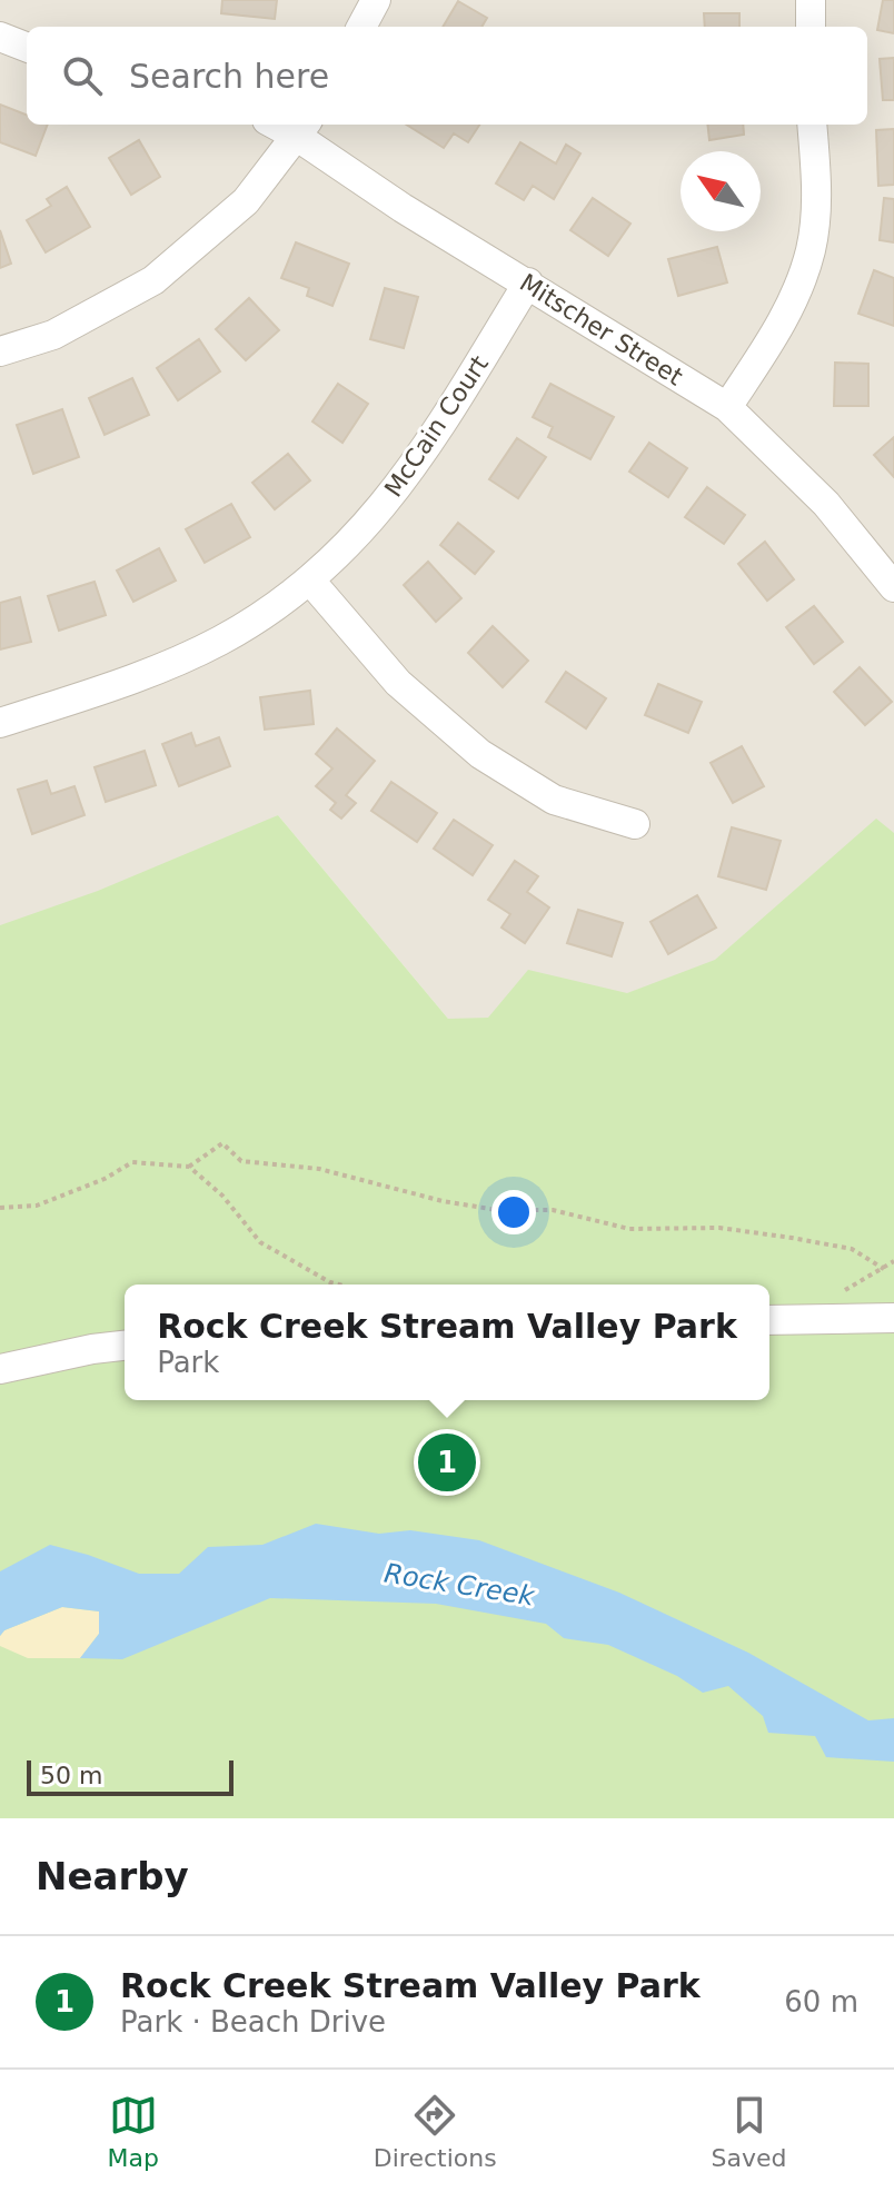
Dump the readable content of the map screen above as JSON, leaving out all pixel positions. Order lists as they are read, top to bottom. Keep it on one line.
{"streets":{"street":["Mitscher Street","McCain Court"]},"crossings":[["Mitscher Street","McCain Court"]],"water":["Rock Creek"],"scale_bar":"50 m","north":"top left","page":{"search":"Search here","popup":["Rock Creek Stream Valley Park","Park"],"pins":"1","scale":"50 m","heading":"Nearby","list":[{"mark":"1","name":"Rock Creek Stream Valley Park","note":"Park · Beach Drive","value":"60 m"}],"nav":["Map","Directions","Saved"]}}
